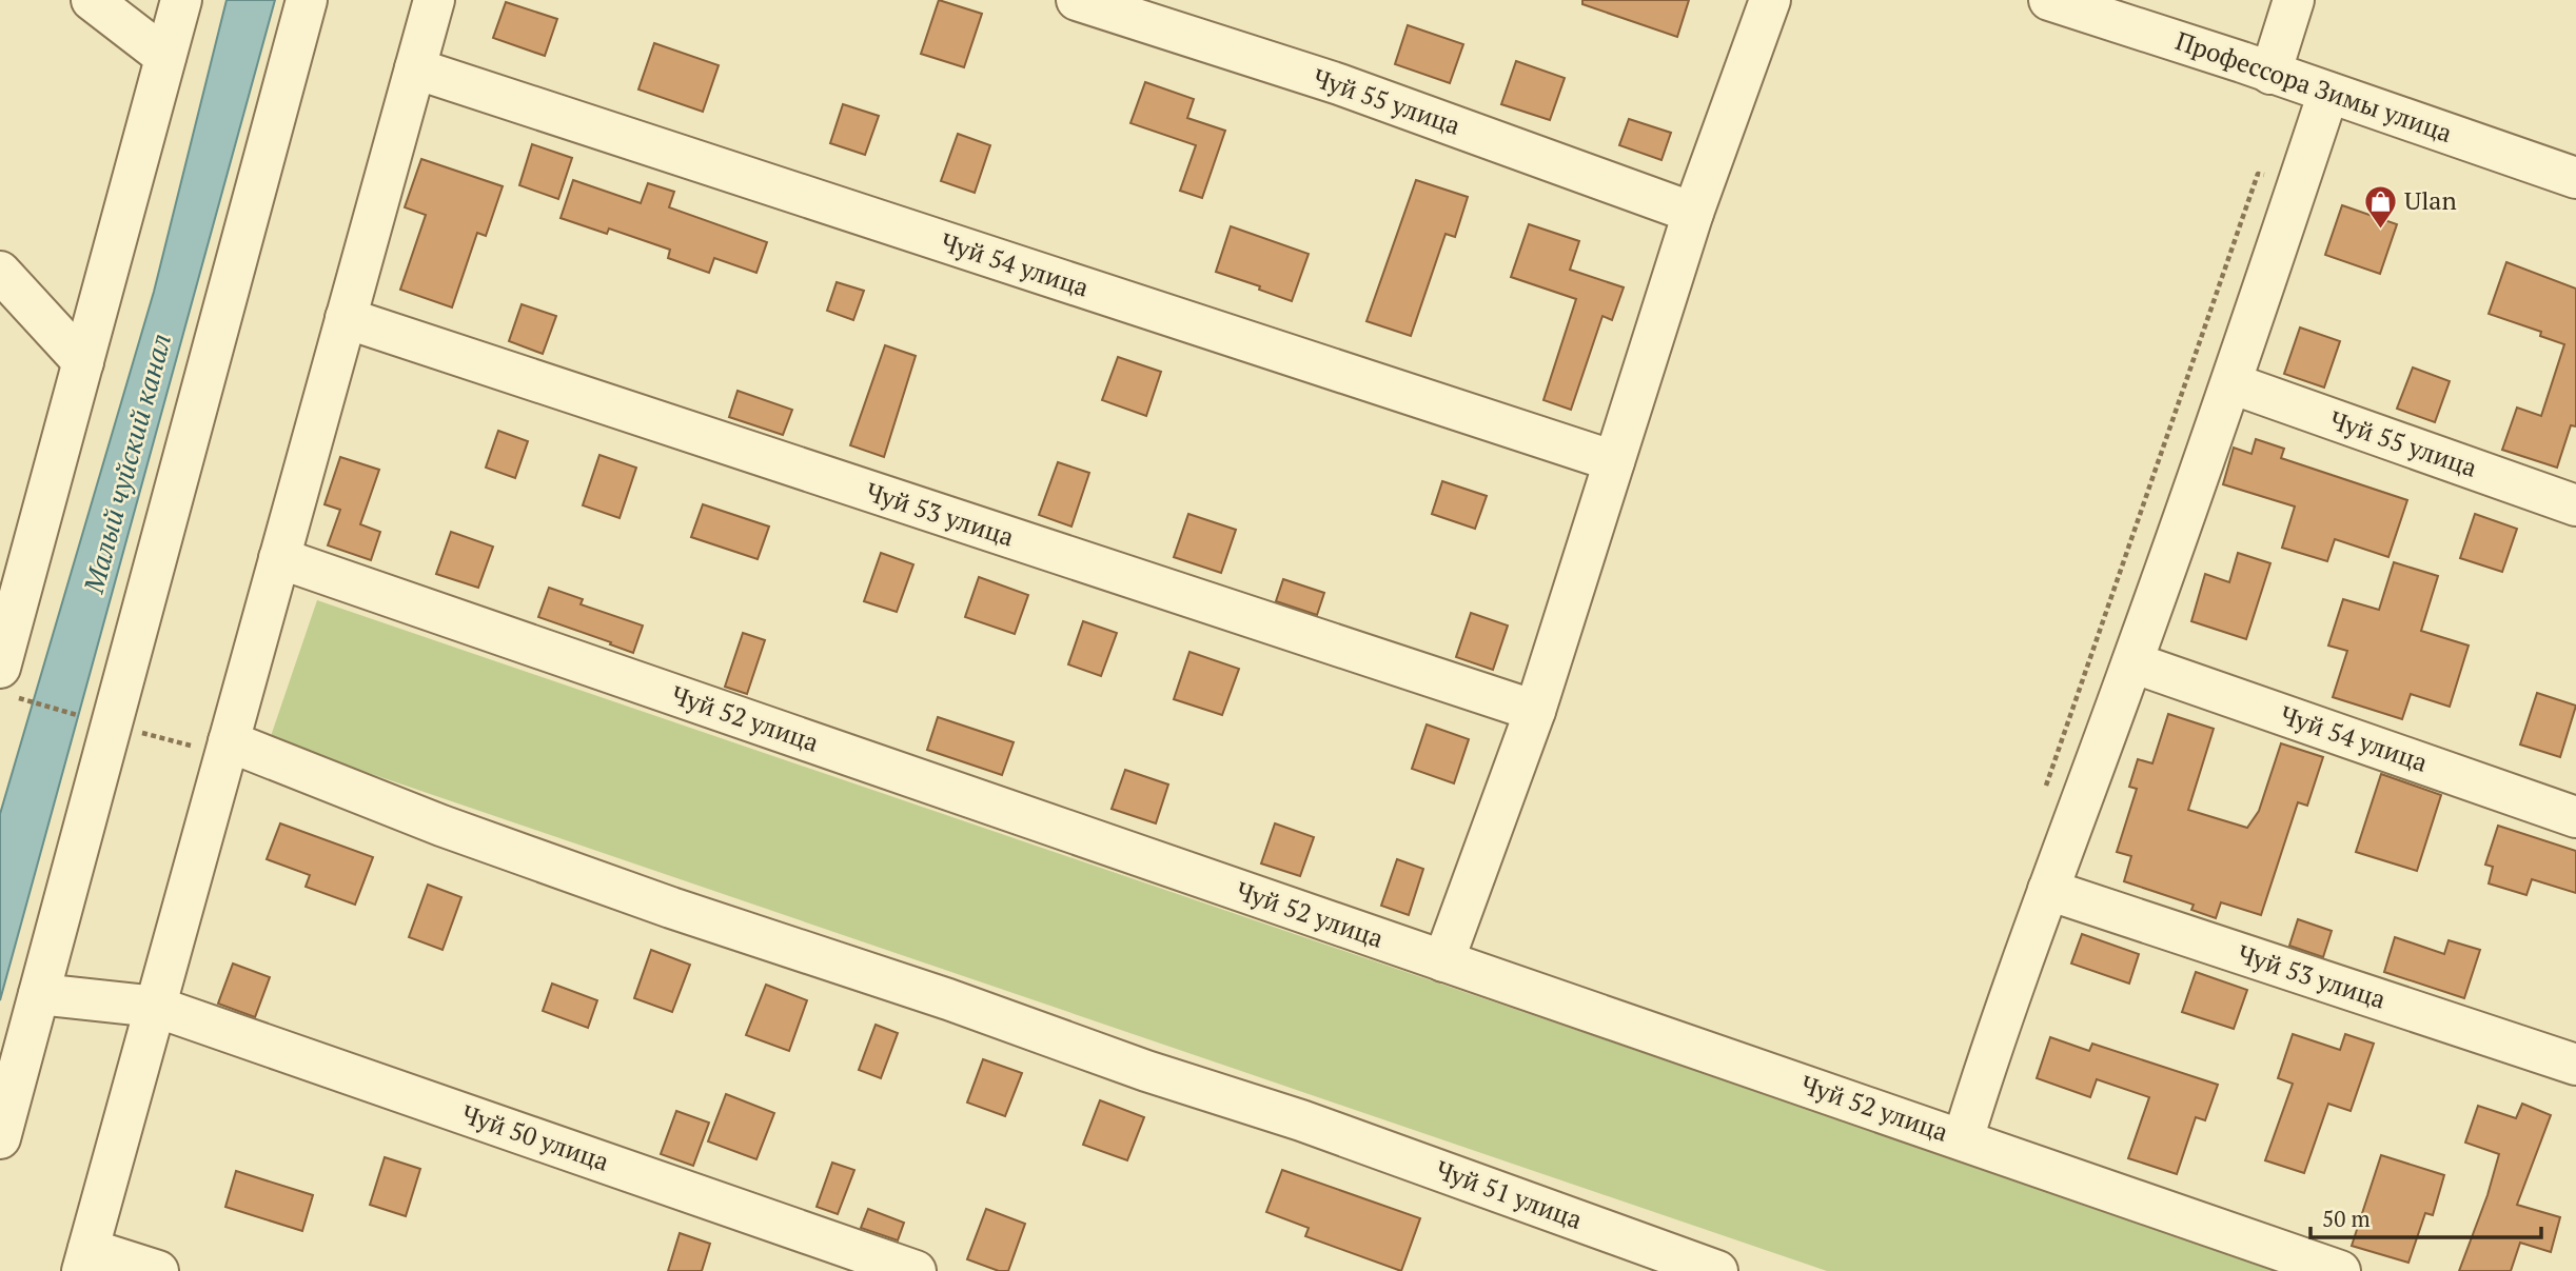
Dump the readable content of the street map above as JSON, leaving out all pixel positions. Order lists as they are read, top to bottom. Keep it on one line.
{"streets":{"street":["Профессора Зимы улица","Чуй 55 улица","Чуй 54 улица","Чуй 53 улица","Чуй 52 улица","Чуй 50 улица","Чуй 51 улица"]},"water":["Малый чуйский канал"],"places":{"shop":["Ulan"]},"scale_bar":"50 m"}
